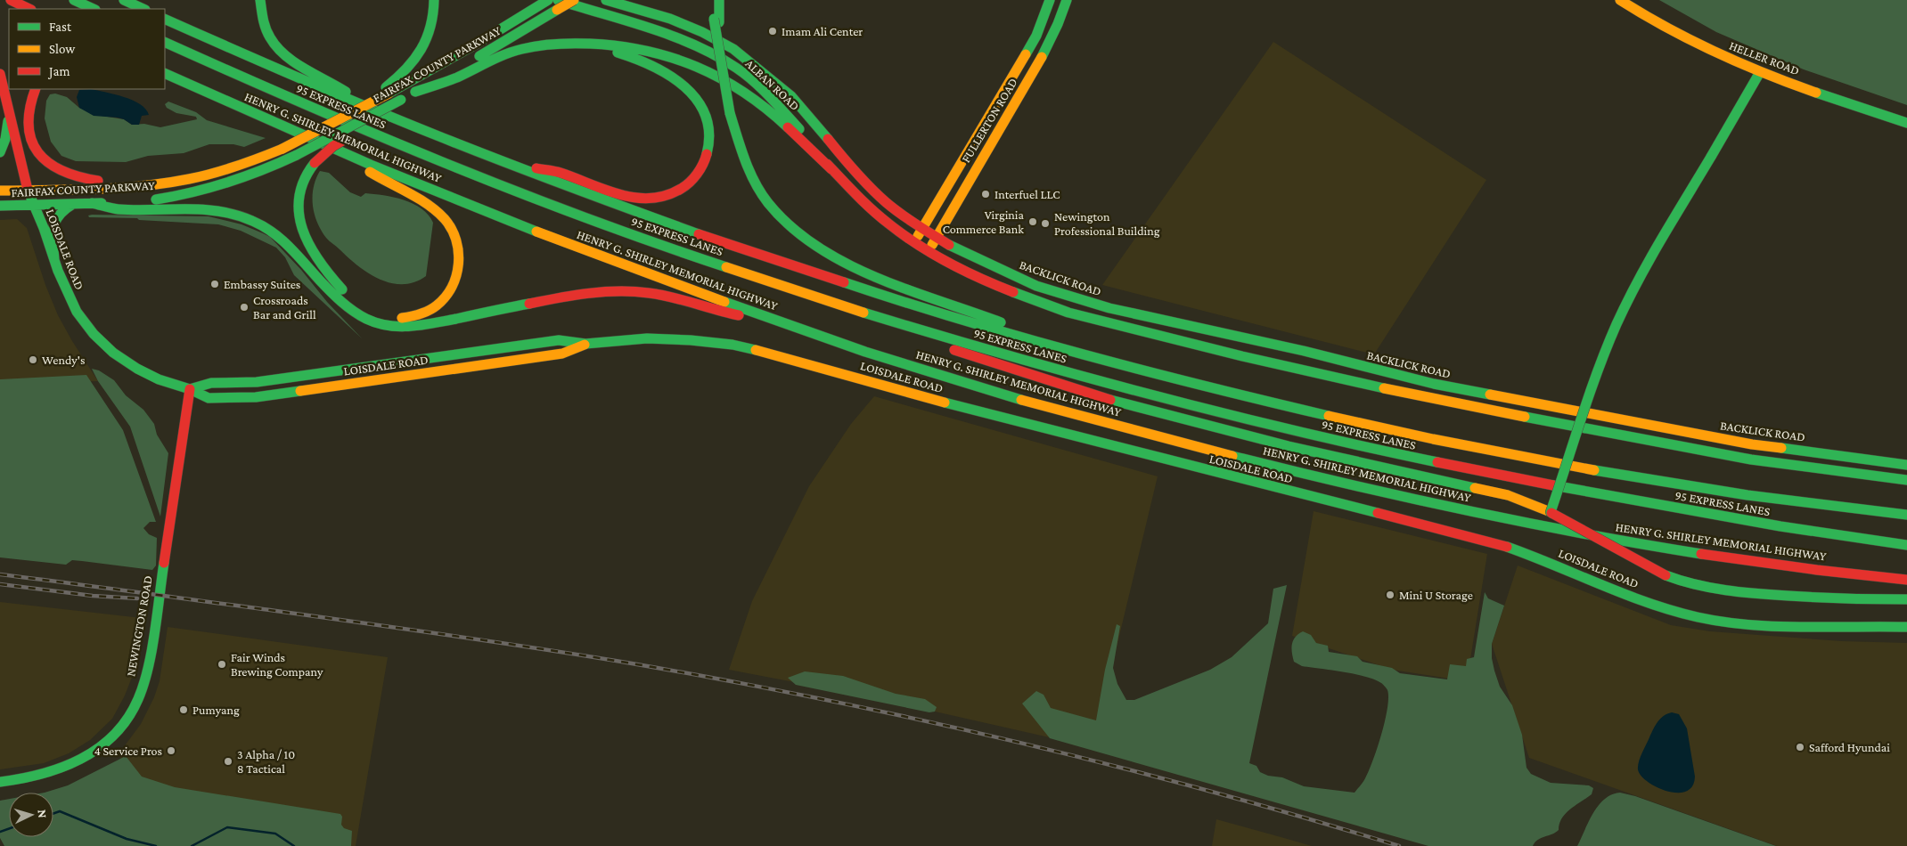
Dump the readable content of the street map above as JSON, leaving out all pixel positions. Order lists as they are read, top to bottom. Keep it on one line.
{"streets":{"main road":["HELLER ROAD","FAIRFAX COUNTY PARKWAY","ALBAN ROAD","95 EXPRESS LANES","FULLERTON ROAD","HENRY G. SHIRLEY MEMORIAL HIGHWAY","LOISDALE ROAD","BACKLICK ROAD","NEWINGTON ROAD"]},"crossings":[["FAIRFAX COUNTY PARKWAY","ALBAN ROAD"],["FAIRFAX COUNTY PARKWAY","LOISDALE ROAD"],["ALBAN ROAD","FULLERTON ROAD"],["ALBAN ROAD","BACKLICK ROAD"],["FULLERTON ROAD","BACKLICK ROAD"],["LOISDALE ROAD","NEWINGTON ROAD"]],"places":["Imam Ali Center","Interfuel LLC","Virginia Commerce Bank","Newington Professional Building","Embassy Suites","Crossroads Bar and Grill","Wendy's","Mini U Storage","Fair Winds Brewing Company","Pumyang","Safford Hyundai","4 Service Pros","3 Alpha / 10 8 Tactical"],"legend":["Fast","Slow","Jam"],"north":"right"}
